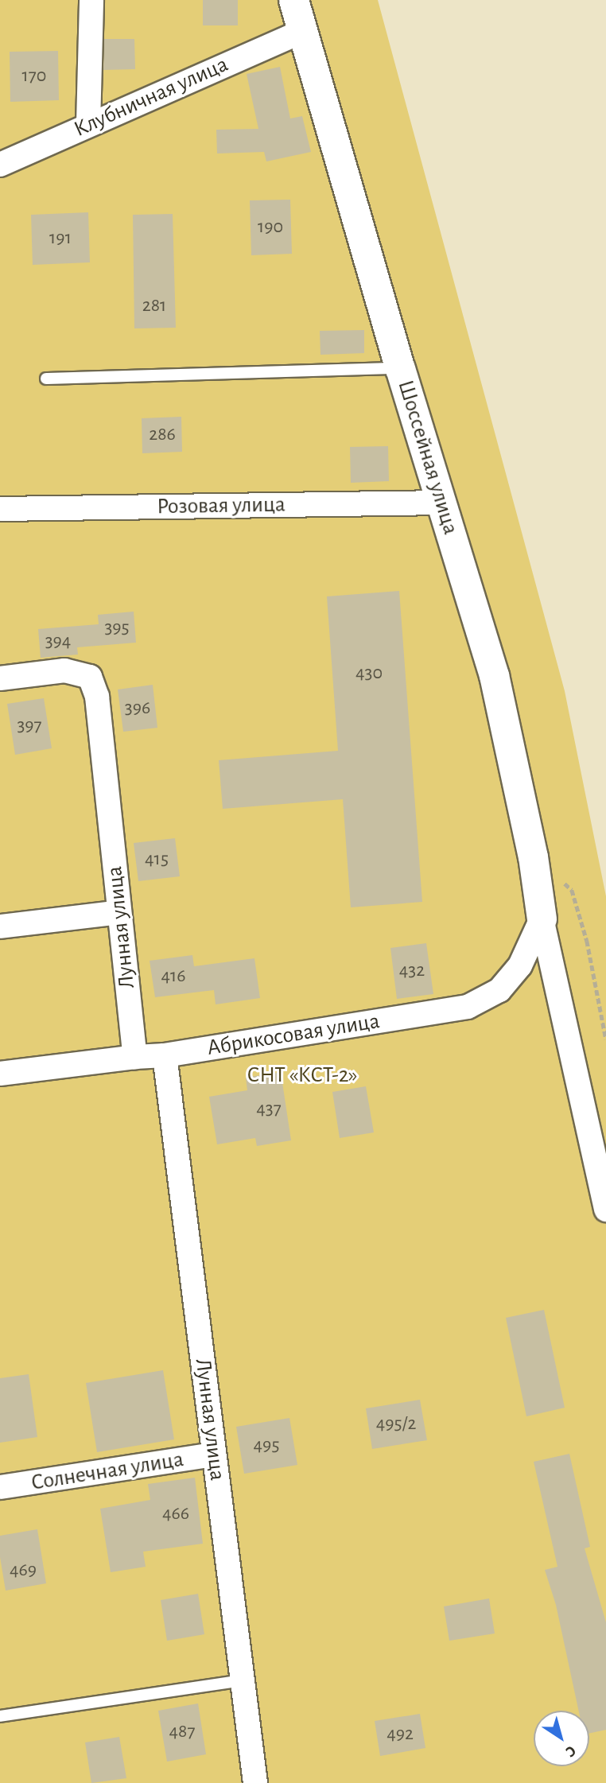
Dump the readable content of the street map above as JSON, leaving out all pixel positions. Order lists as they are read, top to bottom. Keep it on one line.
{"streets":{"street":["Клубничная улица","Шоссейная улица","Розовая улица","Лунная улица","Абрикосовая улица","Солнечная улица"]},"crossings":[["Клубничная улица","Шоссейная улица"],["Шоссейная улица","Розовая улица"],["Шоссейная улица","Абрикосовая улица"],["Лунная улица","Абрикосовая улица"],["Лунная улица","Солнечная улица"]],"parks":["СНТ «КСТ-2»"],"house_numbers":["170","190","191","281","286","395","394","430","396","397","415","432","416","437","495/2","495","466","469","487","492"],"north":"bottom right"}
